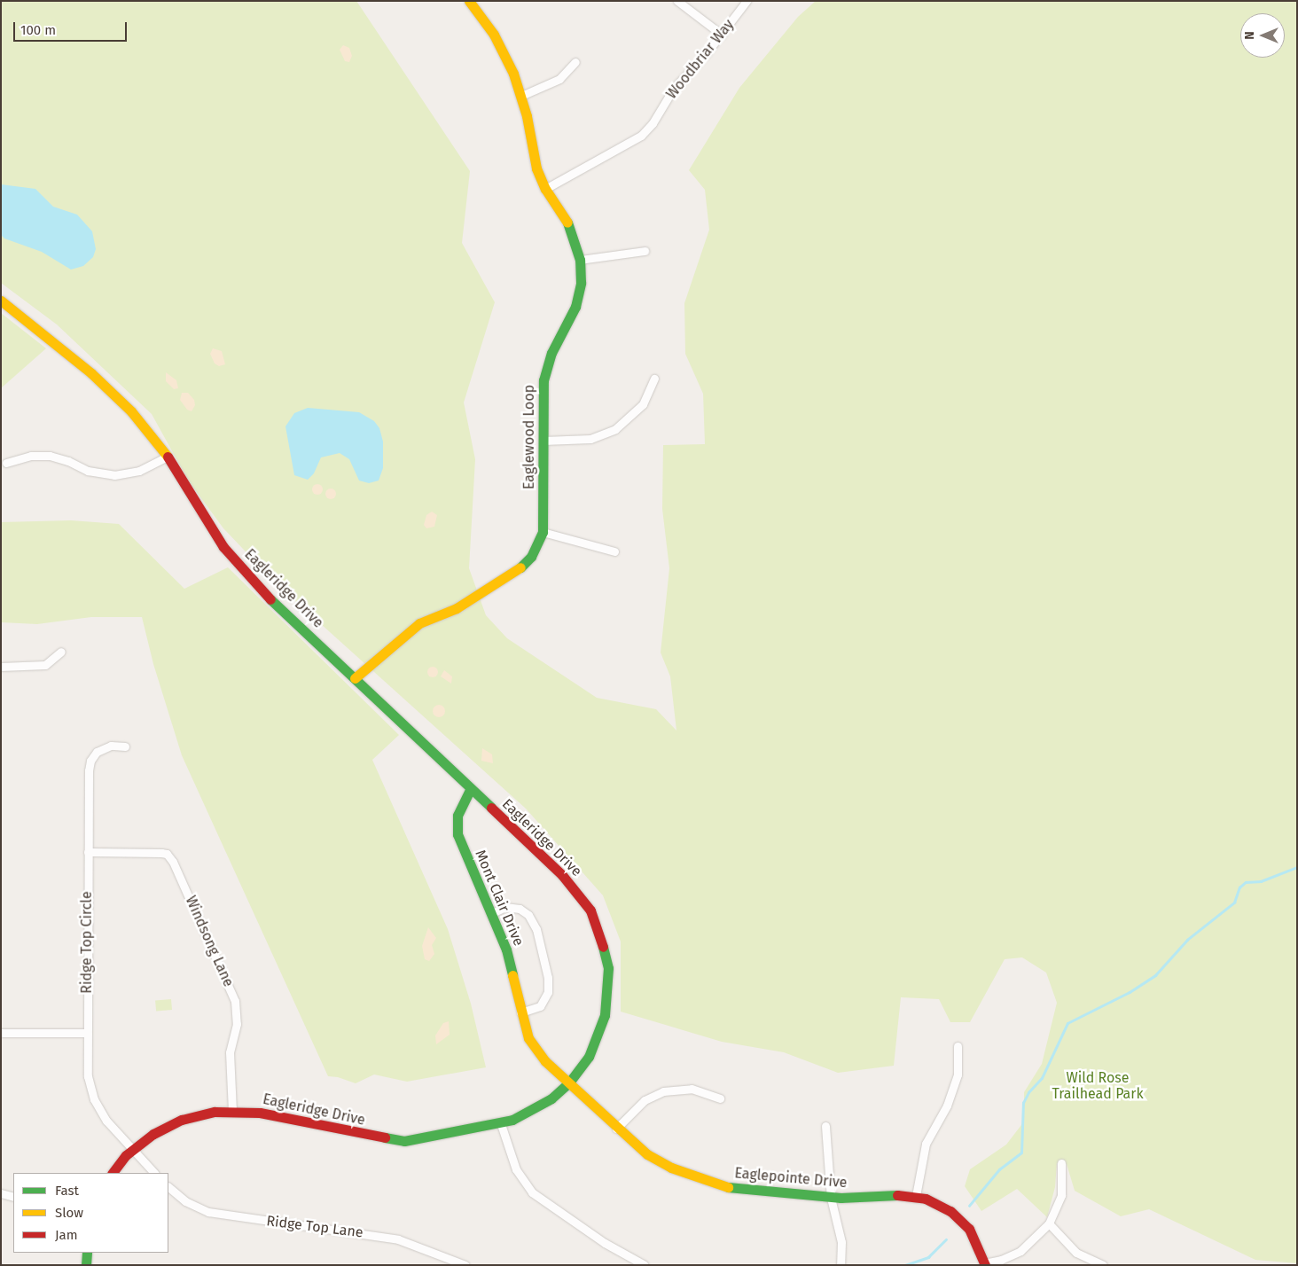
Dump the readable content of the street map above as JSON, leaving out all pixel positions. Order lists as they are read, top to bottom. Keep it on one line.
{"streets":{"street":["Woodbriar Way","Eaglewood Loop","Eagleridge Drive","Mont Clair Drive","Windsong Lane","Ridge Top Circle","Eaglepointe Drive","Ridge Top Lane"]},"crossings":[["Woodbriar Way","Eaglewood Loop"],["Eaglewood Loop","Eagleridge Drive"],["Eagleridge Drive","Mont Clair Drive"],["Eagleridge Drive","Windsong Lane"],["Eagleridge Drive","Ridge Top Circle"],["Eagleridge Drive","Eaglepointe Drive"],["Mont Clair Drive","Eaglepointe Drive"],["Windsong Lane","Ridge Top Circle"]],"parks":["Wild Rose Trailhead Park"],"legend":["Fast","Slow","Jam"],"scale_bar":"100 m","north":"left"}
